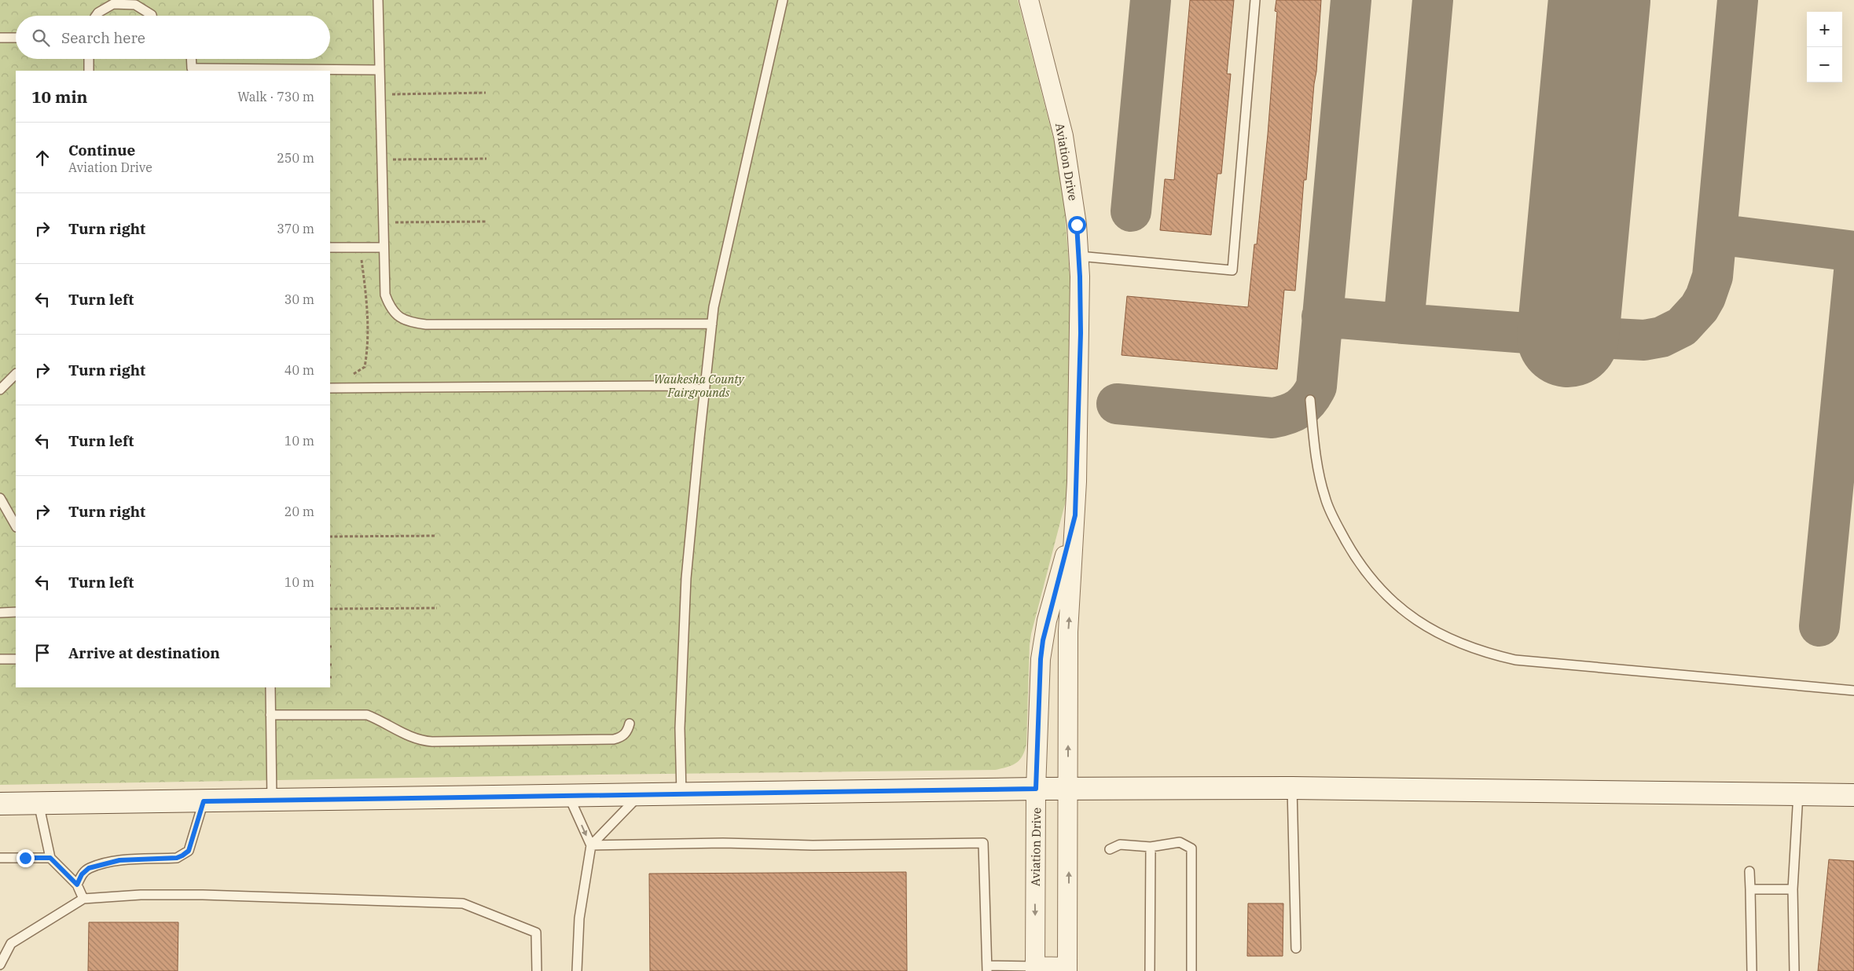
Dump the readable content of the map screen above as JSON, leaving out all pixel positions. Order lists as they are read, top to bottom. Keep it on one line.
{"streets":{"street":["Aviation Drive"]},"parks":["Waukesha County Fairgrounds"],"page":{"map_buttons":["+","−"],"search":"Search here","heading":["10 min","Walk · 730 m"],"list":[["Continue","Aviation Drive","250 m"],["Turn right","370 m"],["Turn left","30 m"],["Turn right","40 m"],["Turn left","10 m"],["Turn right","20 m"],["Turn left","10 m"],"Arrive at destination"]}}
